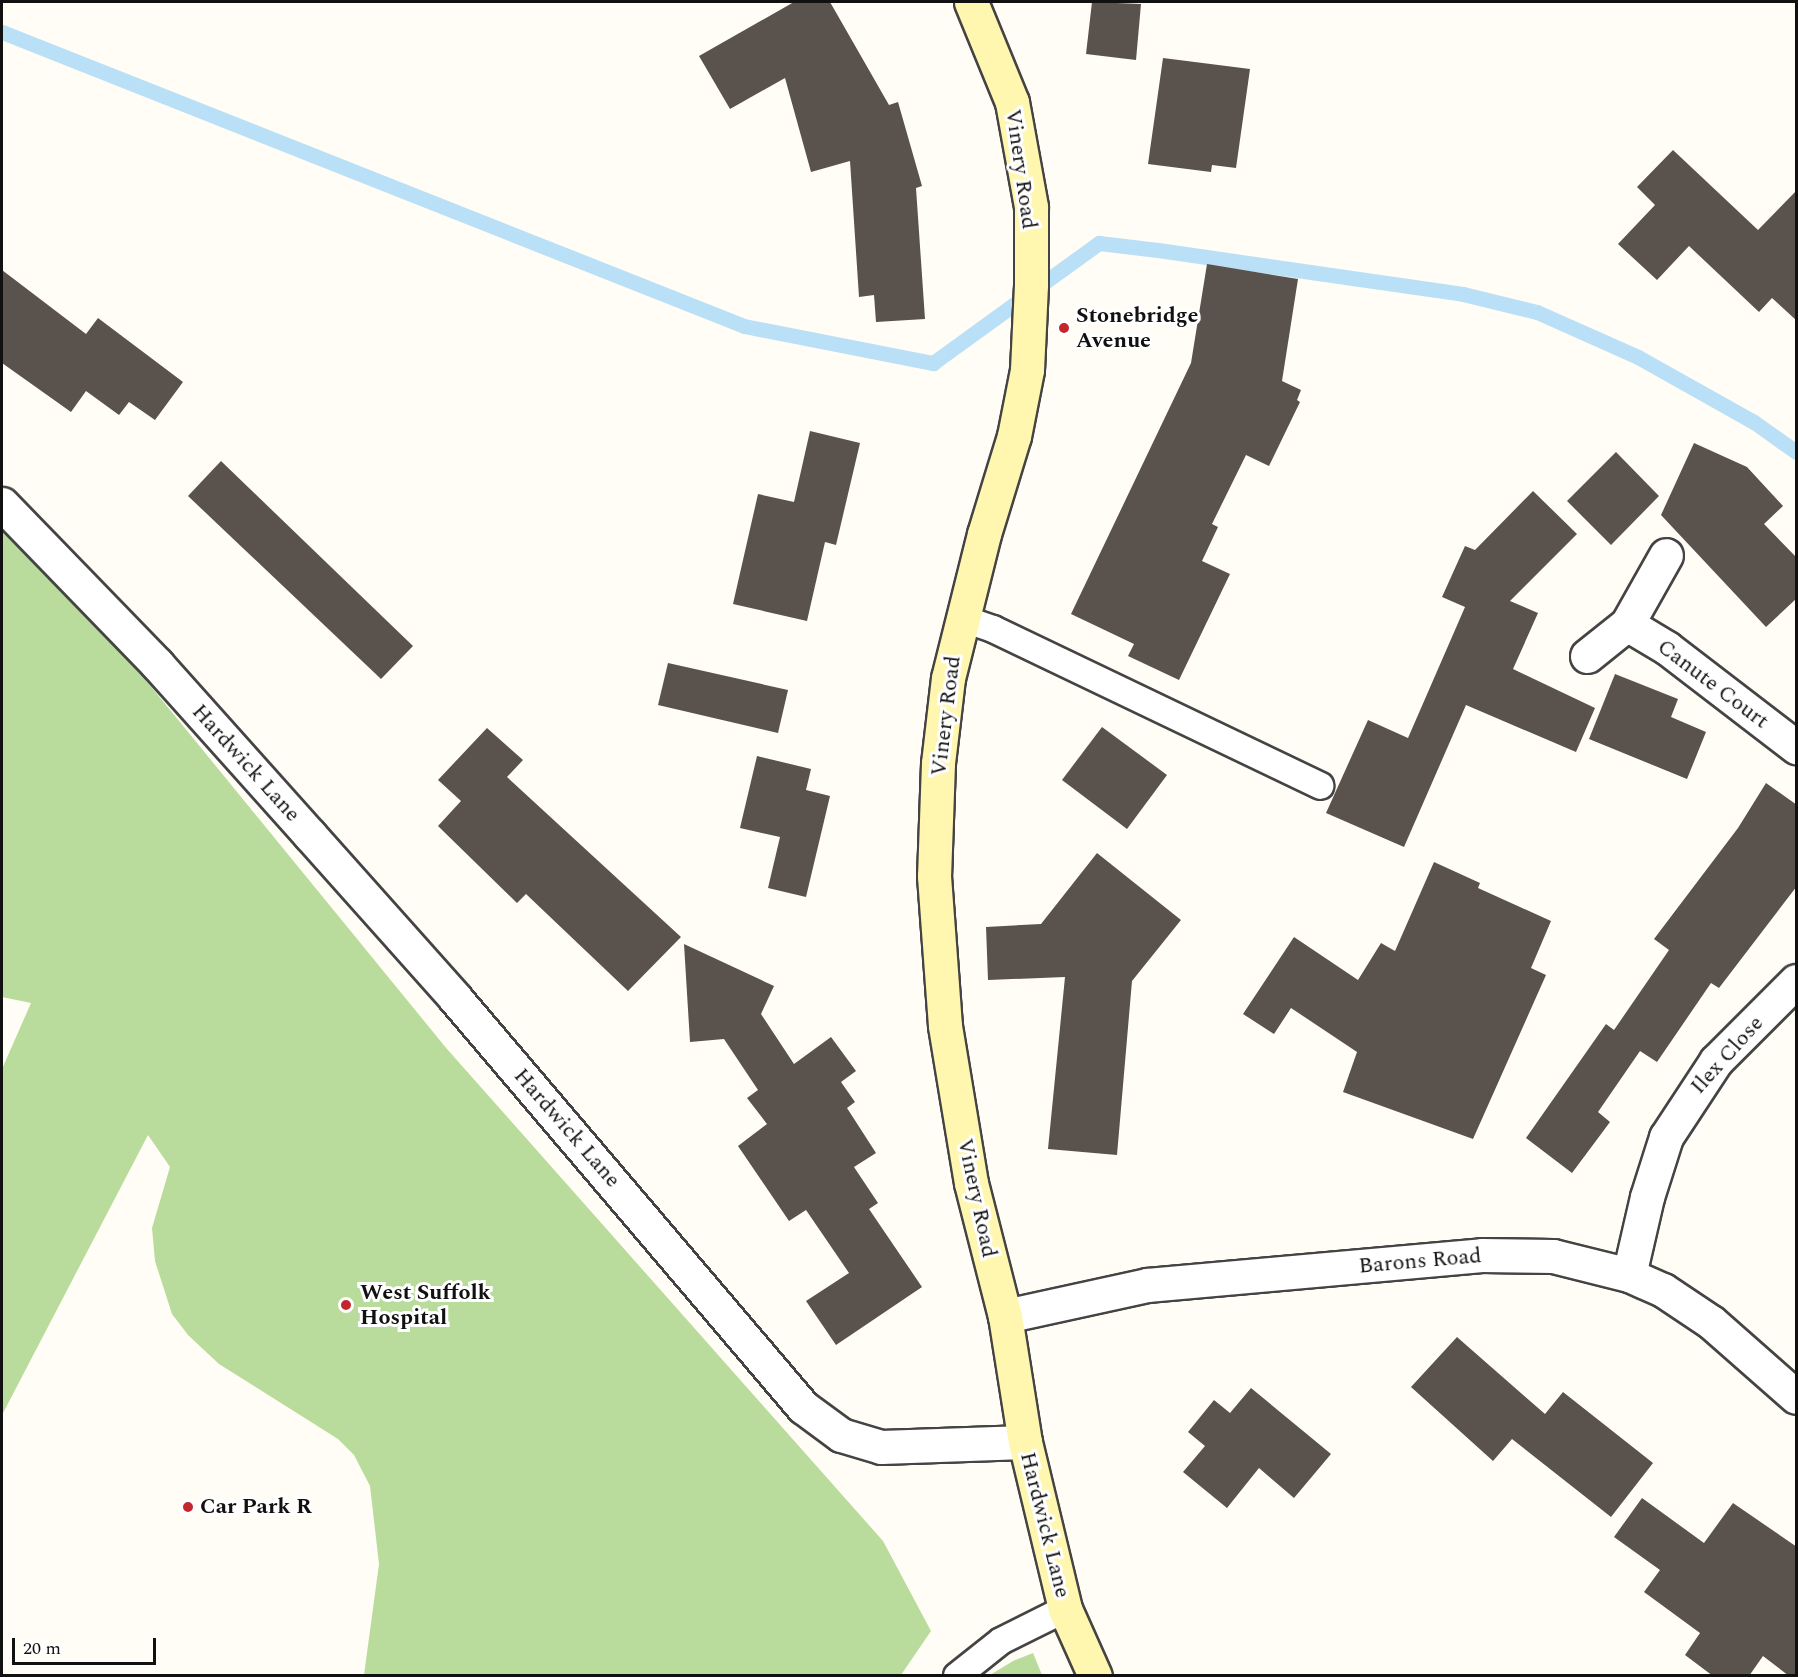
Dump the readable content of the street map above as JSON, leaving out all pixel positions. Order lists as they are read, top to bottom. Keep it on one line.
{"streets":{"street":["Vinery Road","Canute Court","Hardwick Lane","Ilex Close","Barons Road"]},"crossings":[["Vinery Road","Hardwick Lane"],["Vinery Road","Barons Road"],["Ilex Close","Barons Road"]],"places":["Stonebridge Avenue","West Suffolk Hospital","Car Park R"],"scale_bar":"20 m"}
